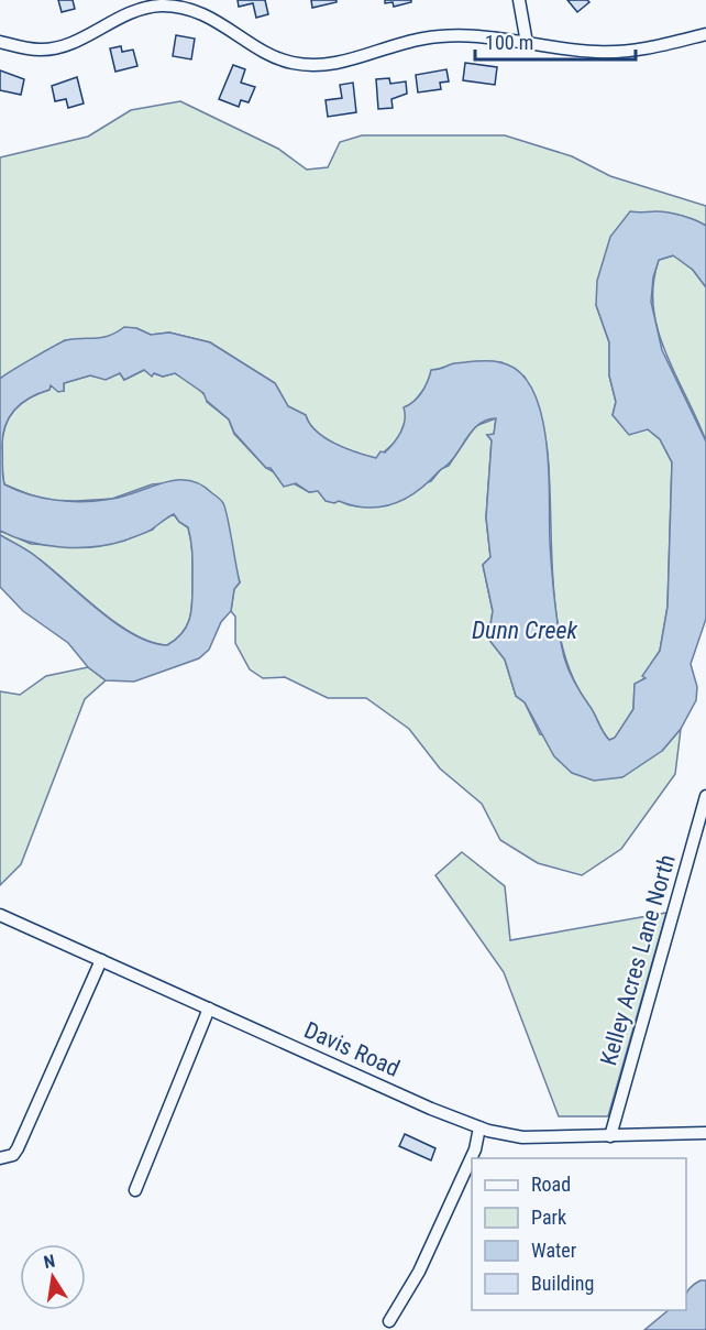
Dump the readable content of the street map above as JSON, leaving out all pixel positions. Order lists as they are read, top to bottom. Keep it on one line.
{"streets":{"street":["Kelley Acres Lane North","Davis Road"]},"crossings":[["Kelley Acres Lane North","Davis Road"]],"water":["Dunn Creek"],"legend":["Road","Park","Water","Building"],"scale_bar":"100 m","north":"top"}
